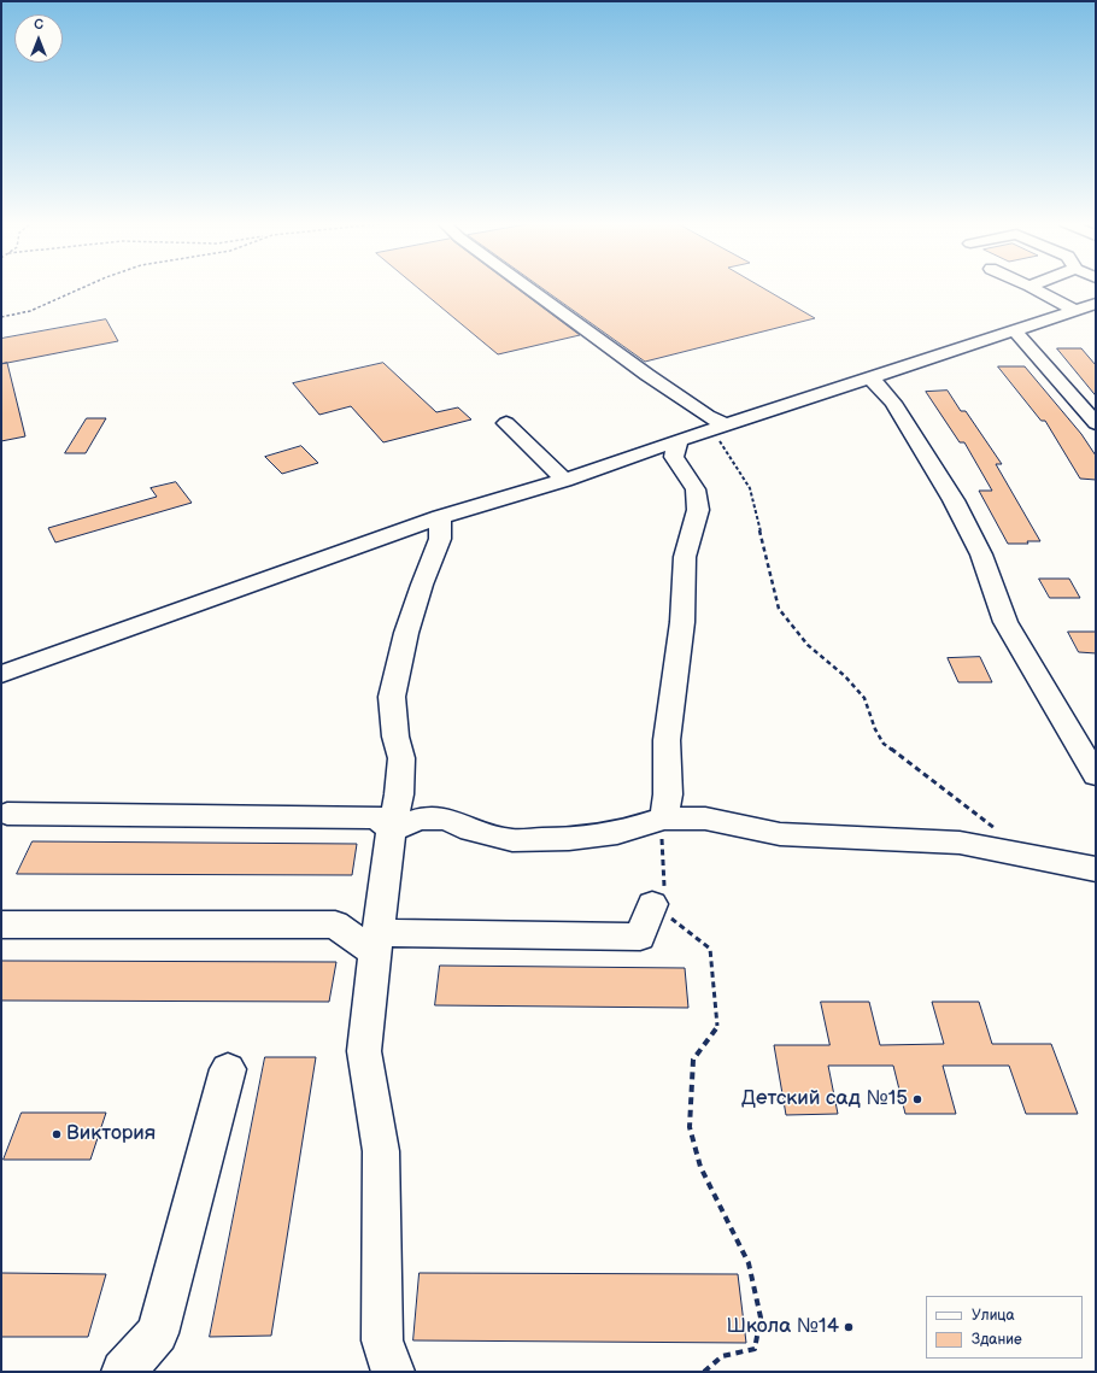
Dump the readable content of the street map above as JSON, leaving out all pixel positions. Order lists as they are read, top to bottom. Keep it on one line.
{"places":["Детский сад №15","Виктория","Школа №14"],"legend":["Улица","Здание"],"north":"top"}
